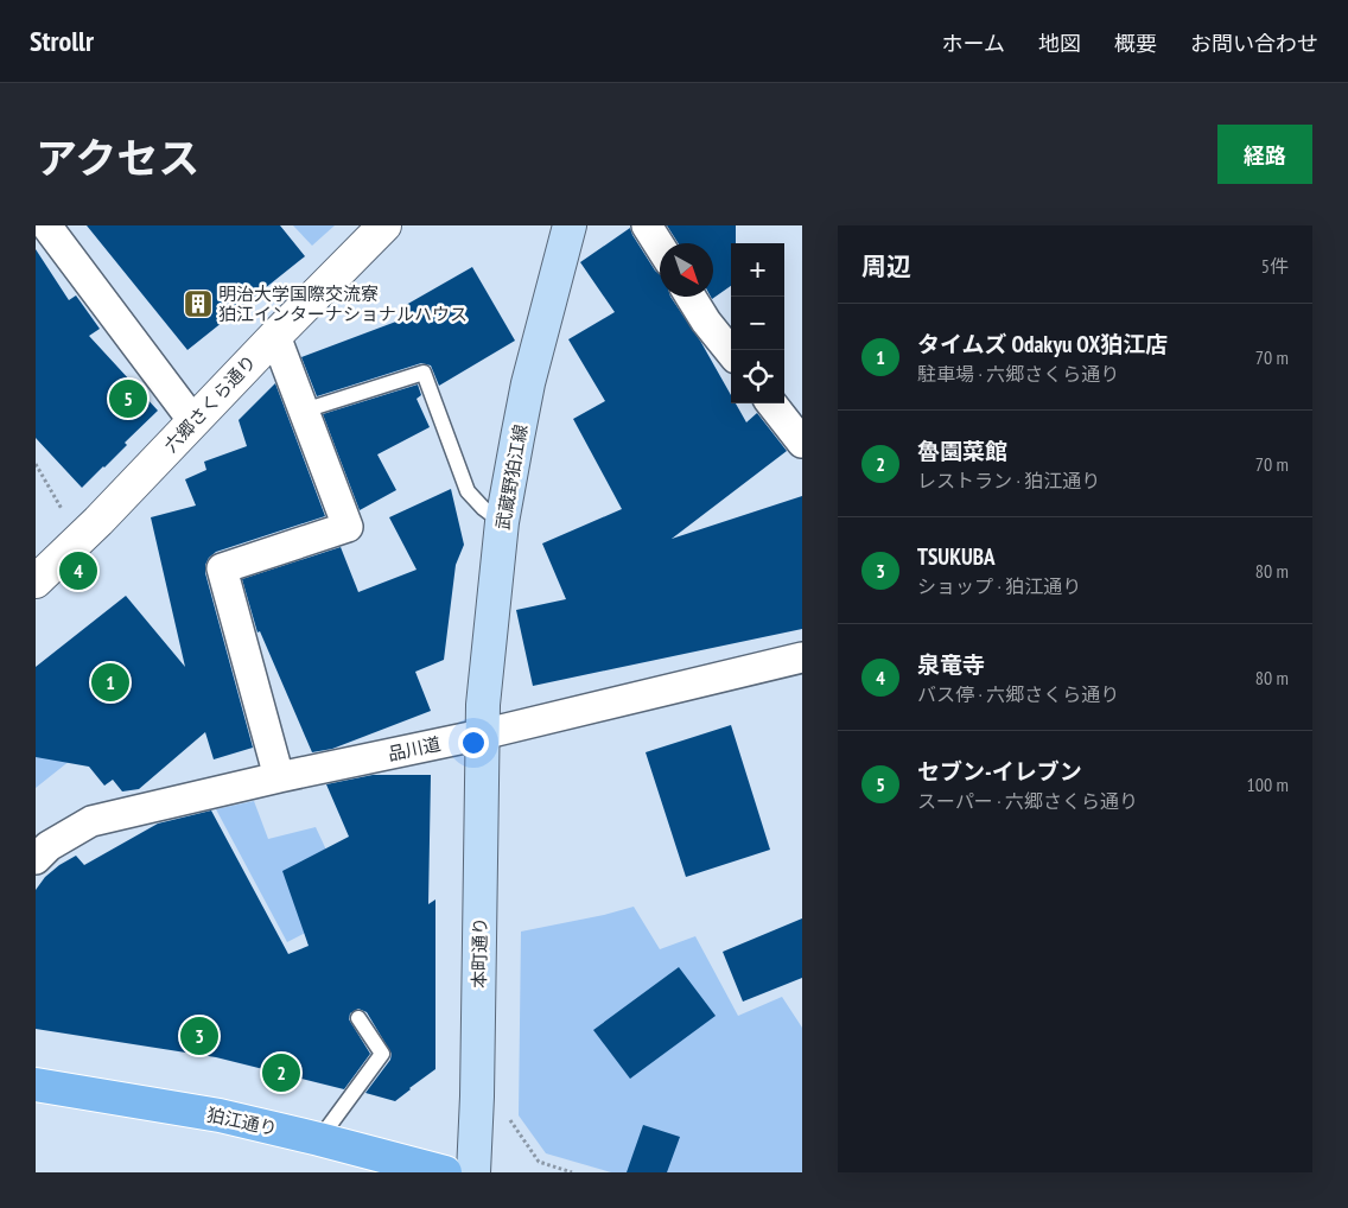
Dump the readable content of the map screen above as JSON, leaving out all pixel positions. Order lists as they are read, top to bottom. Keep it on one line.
{"streets":{"main road":["武蔵野狛江線","本町通り","狛江通り"],"street":["六郷さくら通り","品川道"]},"crossings":[["武蔵野狛江線","品川道"],["武蔵野狛江線","本町通り"],["品川道","本町通り"]],"places":{"building":["明治大学国際交流寮 狛江インターナショナルハウス"]},"north":"bottom right","page":{"header":"Strollr","nav":["ホーム","地図","概要","お問い合わせ"],"title":"アクセス","buttons":"経路","heading":["周辺","5件"],"map_buttons":["+","−"],"list":[{"mark":"1","name":"タイムズ Odakyu OX狛江店","note":"駐車場 · 六郷さくら通り","value":"70 m"},{"mark":"2","name":"魯園菜館","note":"レストラン · 狛江通り","value":"70 m"},{"mark":"3","name":"TSUKUBA","note":"ショップ · 狛江通り","value":"80 m"},{"mark":"4","name":"泉竜寺","note":"バス停 · 六郷さくら通り","value":"80 m"},{"mark":"5","name":"セブン-イレブン","note":"スーパー · 六郷さくら通り","value":"100 m"}],"pins":["5","4","1","3","2"]}}
